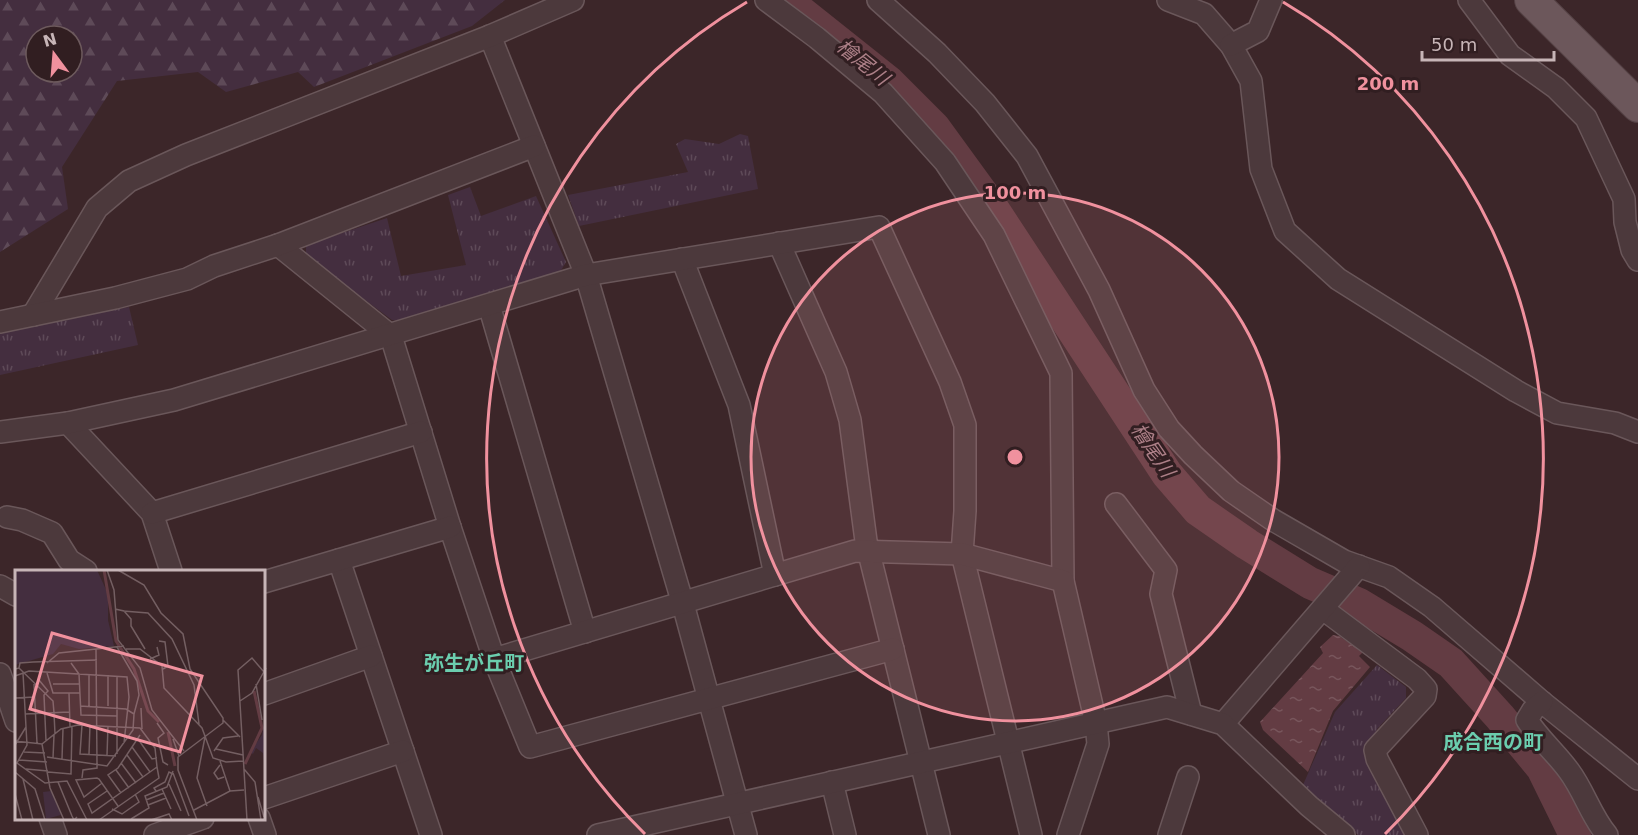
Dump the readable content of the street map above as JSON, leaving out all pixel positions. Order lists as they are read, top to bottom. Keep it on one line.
{"districts":["弥生が丘町","成合西の町"],"water":["檜尾川"],"scale_bar":"50 m","north":"top","rings":["200 m","100 m"]}
